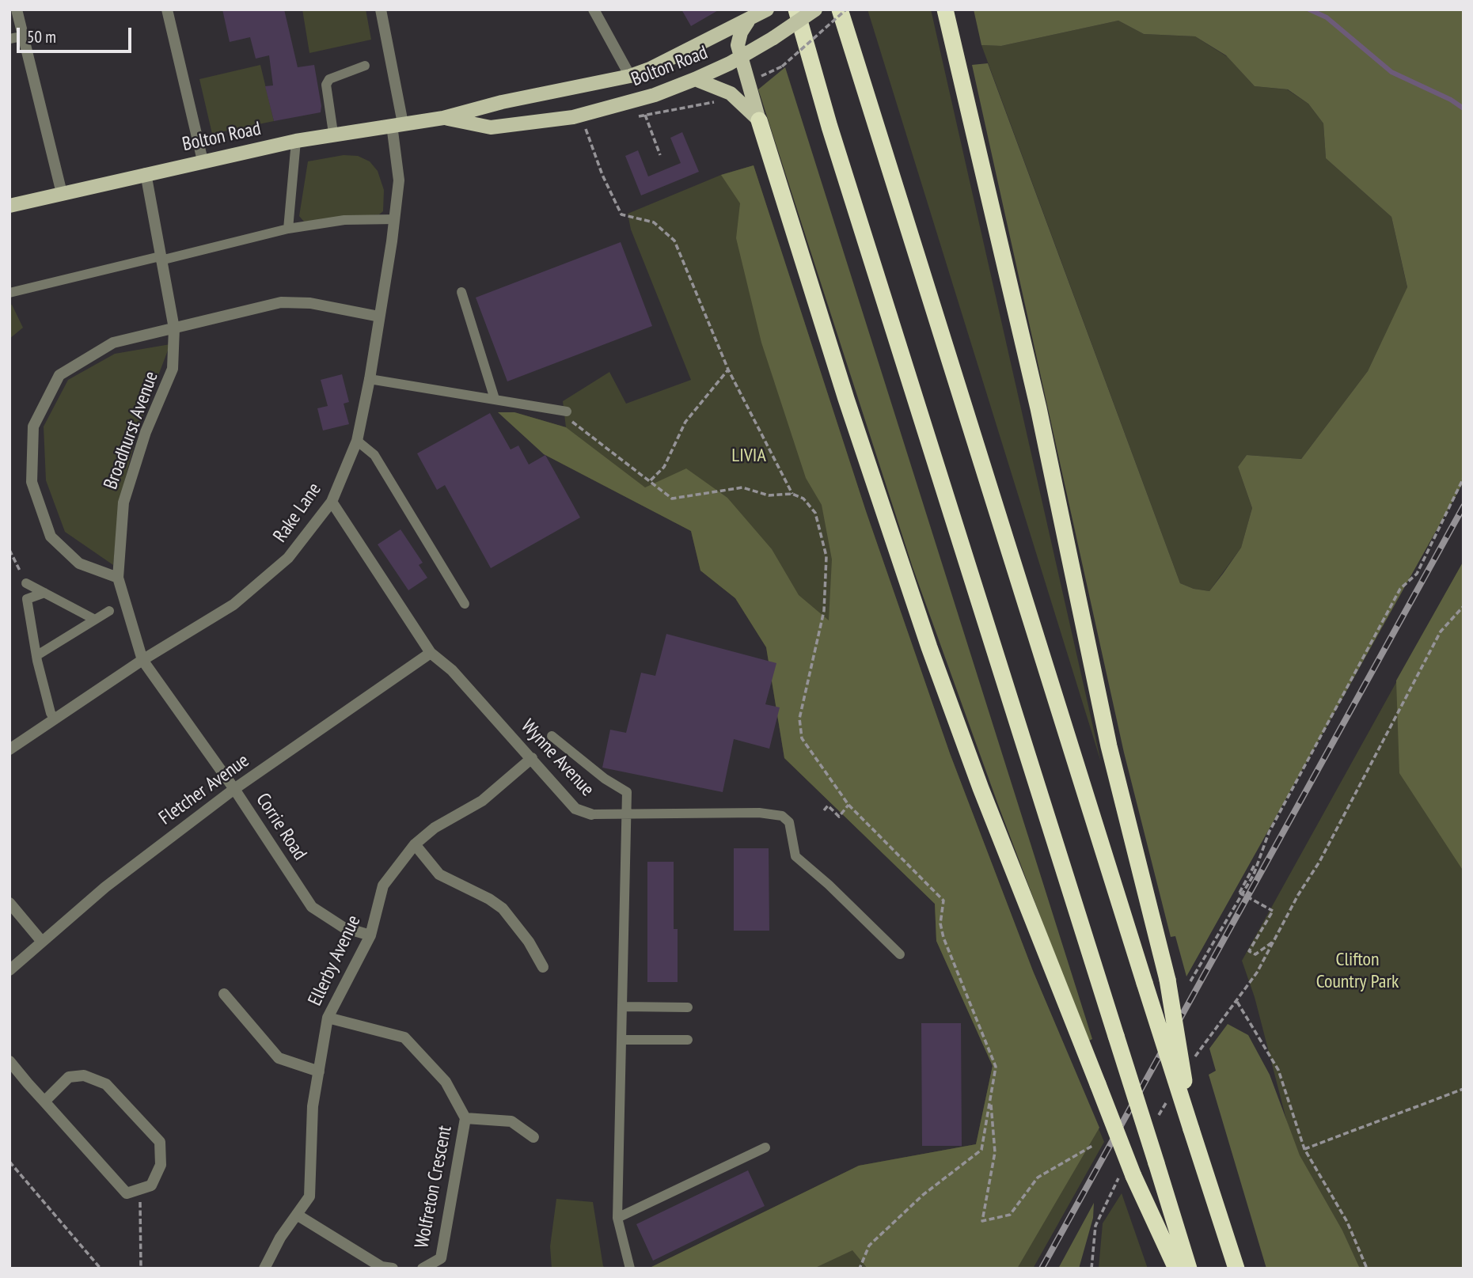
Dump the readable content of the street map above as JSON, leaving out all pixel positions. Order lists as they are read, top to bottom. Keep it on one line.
{"streets":{"main road":["Bolton Road"],"street":["Broadhurst Avenue","Rake Lane","Wynne Avenue","Fletcher Avenue","Corrie Road","Ellerby Avenue","Wolfreton Crescent"]},"crossings":[["Bolton Road","Broadhurst Avenue"],["Bolton Road","Rake Lane"],["Broadhurst Avenue","Rake Lane"],["Broadhurst Avenue","Corrie Road"],["Rake Lane","Wynne Avenue"],["Rake Lane","Corrie Road"],["Wynne Avenue","Fletcher Avenue"],["Wynne Avenue","Ellerby Avenue"],["Fletcher Avenue","Corrie Road"],["Corrie Road","Ellerby Avenue"],["Ellerby Avenue","Wolfreton Crescent"]],"parks":["LIVIA","Clifton Country Park"],"scale_bar":"50 m"}
